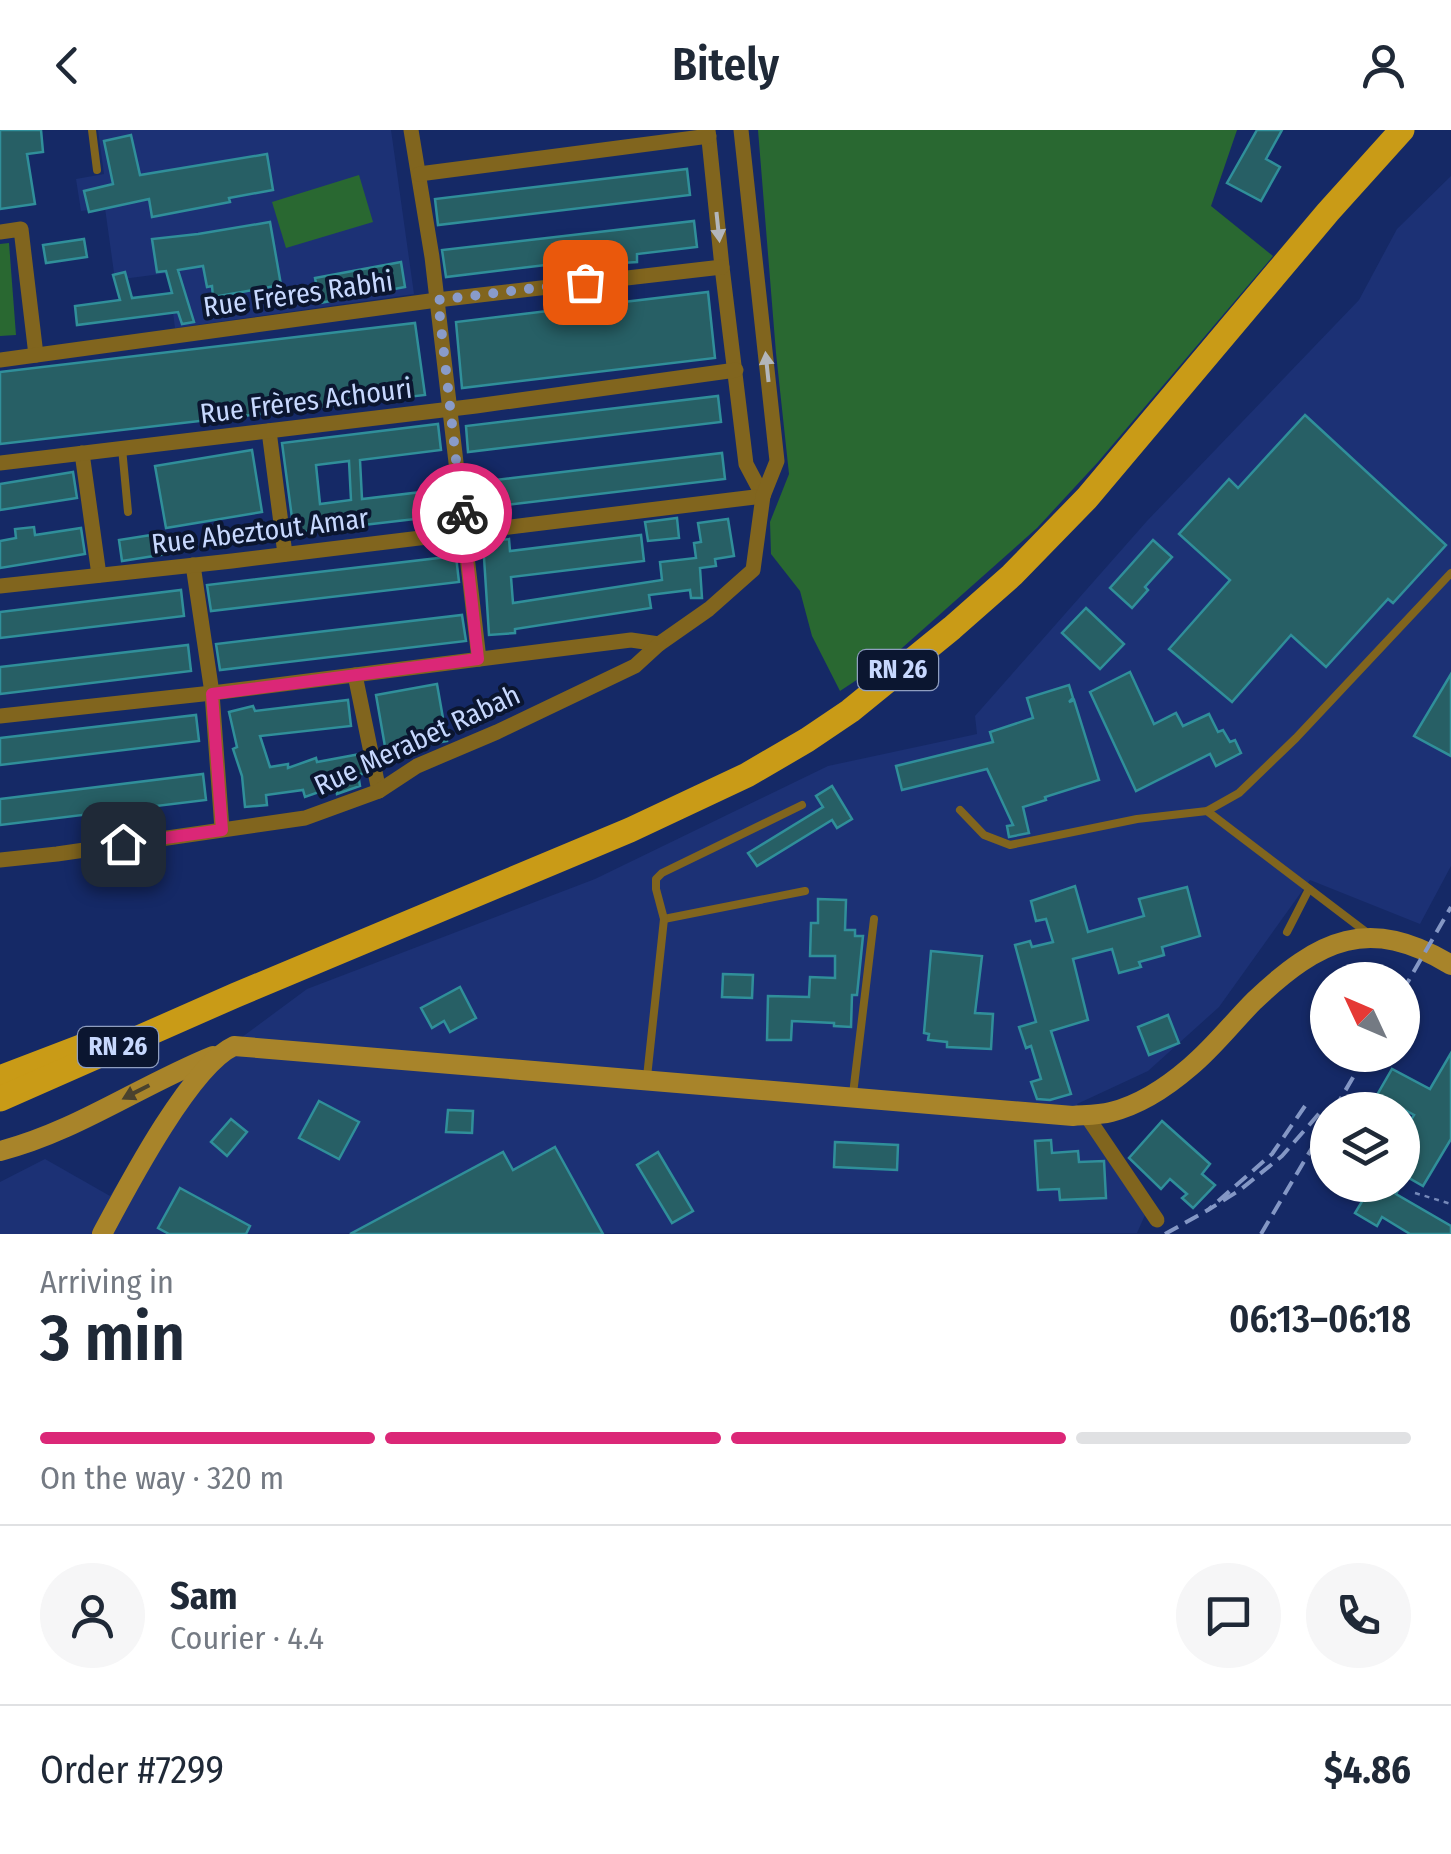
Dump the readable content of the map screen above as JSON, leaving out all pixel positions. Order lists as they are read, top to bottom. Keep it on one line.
{"streets":{"main road":["RN 26"],"street":["Rue Frères Rabhi","Rue Frères Achouri","Rue Abeztout Amar","Rue Merabet Rabah"]},"crossings":[["Rue Abeztout Amar","Rue Merabet Rabah"]],"north":"top left","page":{"header":"Bitely","heading":["3 min","Arriving in","06:13–06:18"],"panel":["Sam","Courier · 4.4","Order #7299","$4.86"],"bar":"On the way · 320 m"}}
